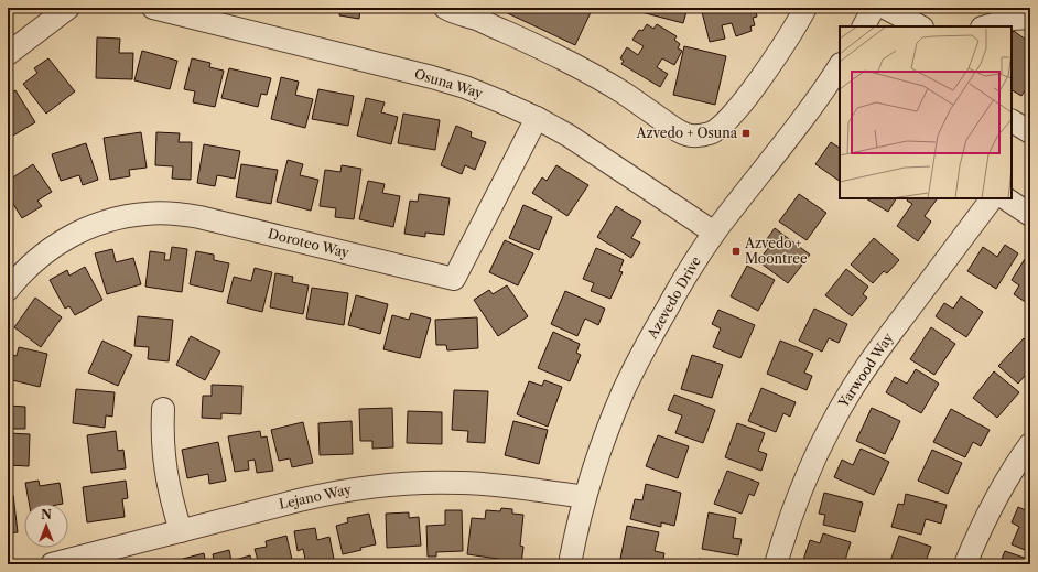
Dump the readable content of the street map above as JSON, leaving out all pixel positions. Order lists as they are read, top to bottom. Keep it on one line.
{"streets":{"street":["Osuna Way","Doroteo Way","Azevedo Drive","Yarwood Way","Lejano Way"]},"crossings":[["Osuna Way","Doroteo Way"],["Osuna Way","Azevedo Drive"],["Azevedo Drive","Lejano Way"]],"places":{"transit":["Azvedo + Osuna","Azvedo + Moontree"]},"north":"top"}
